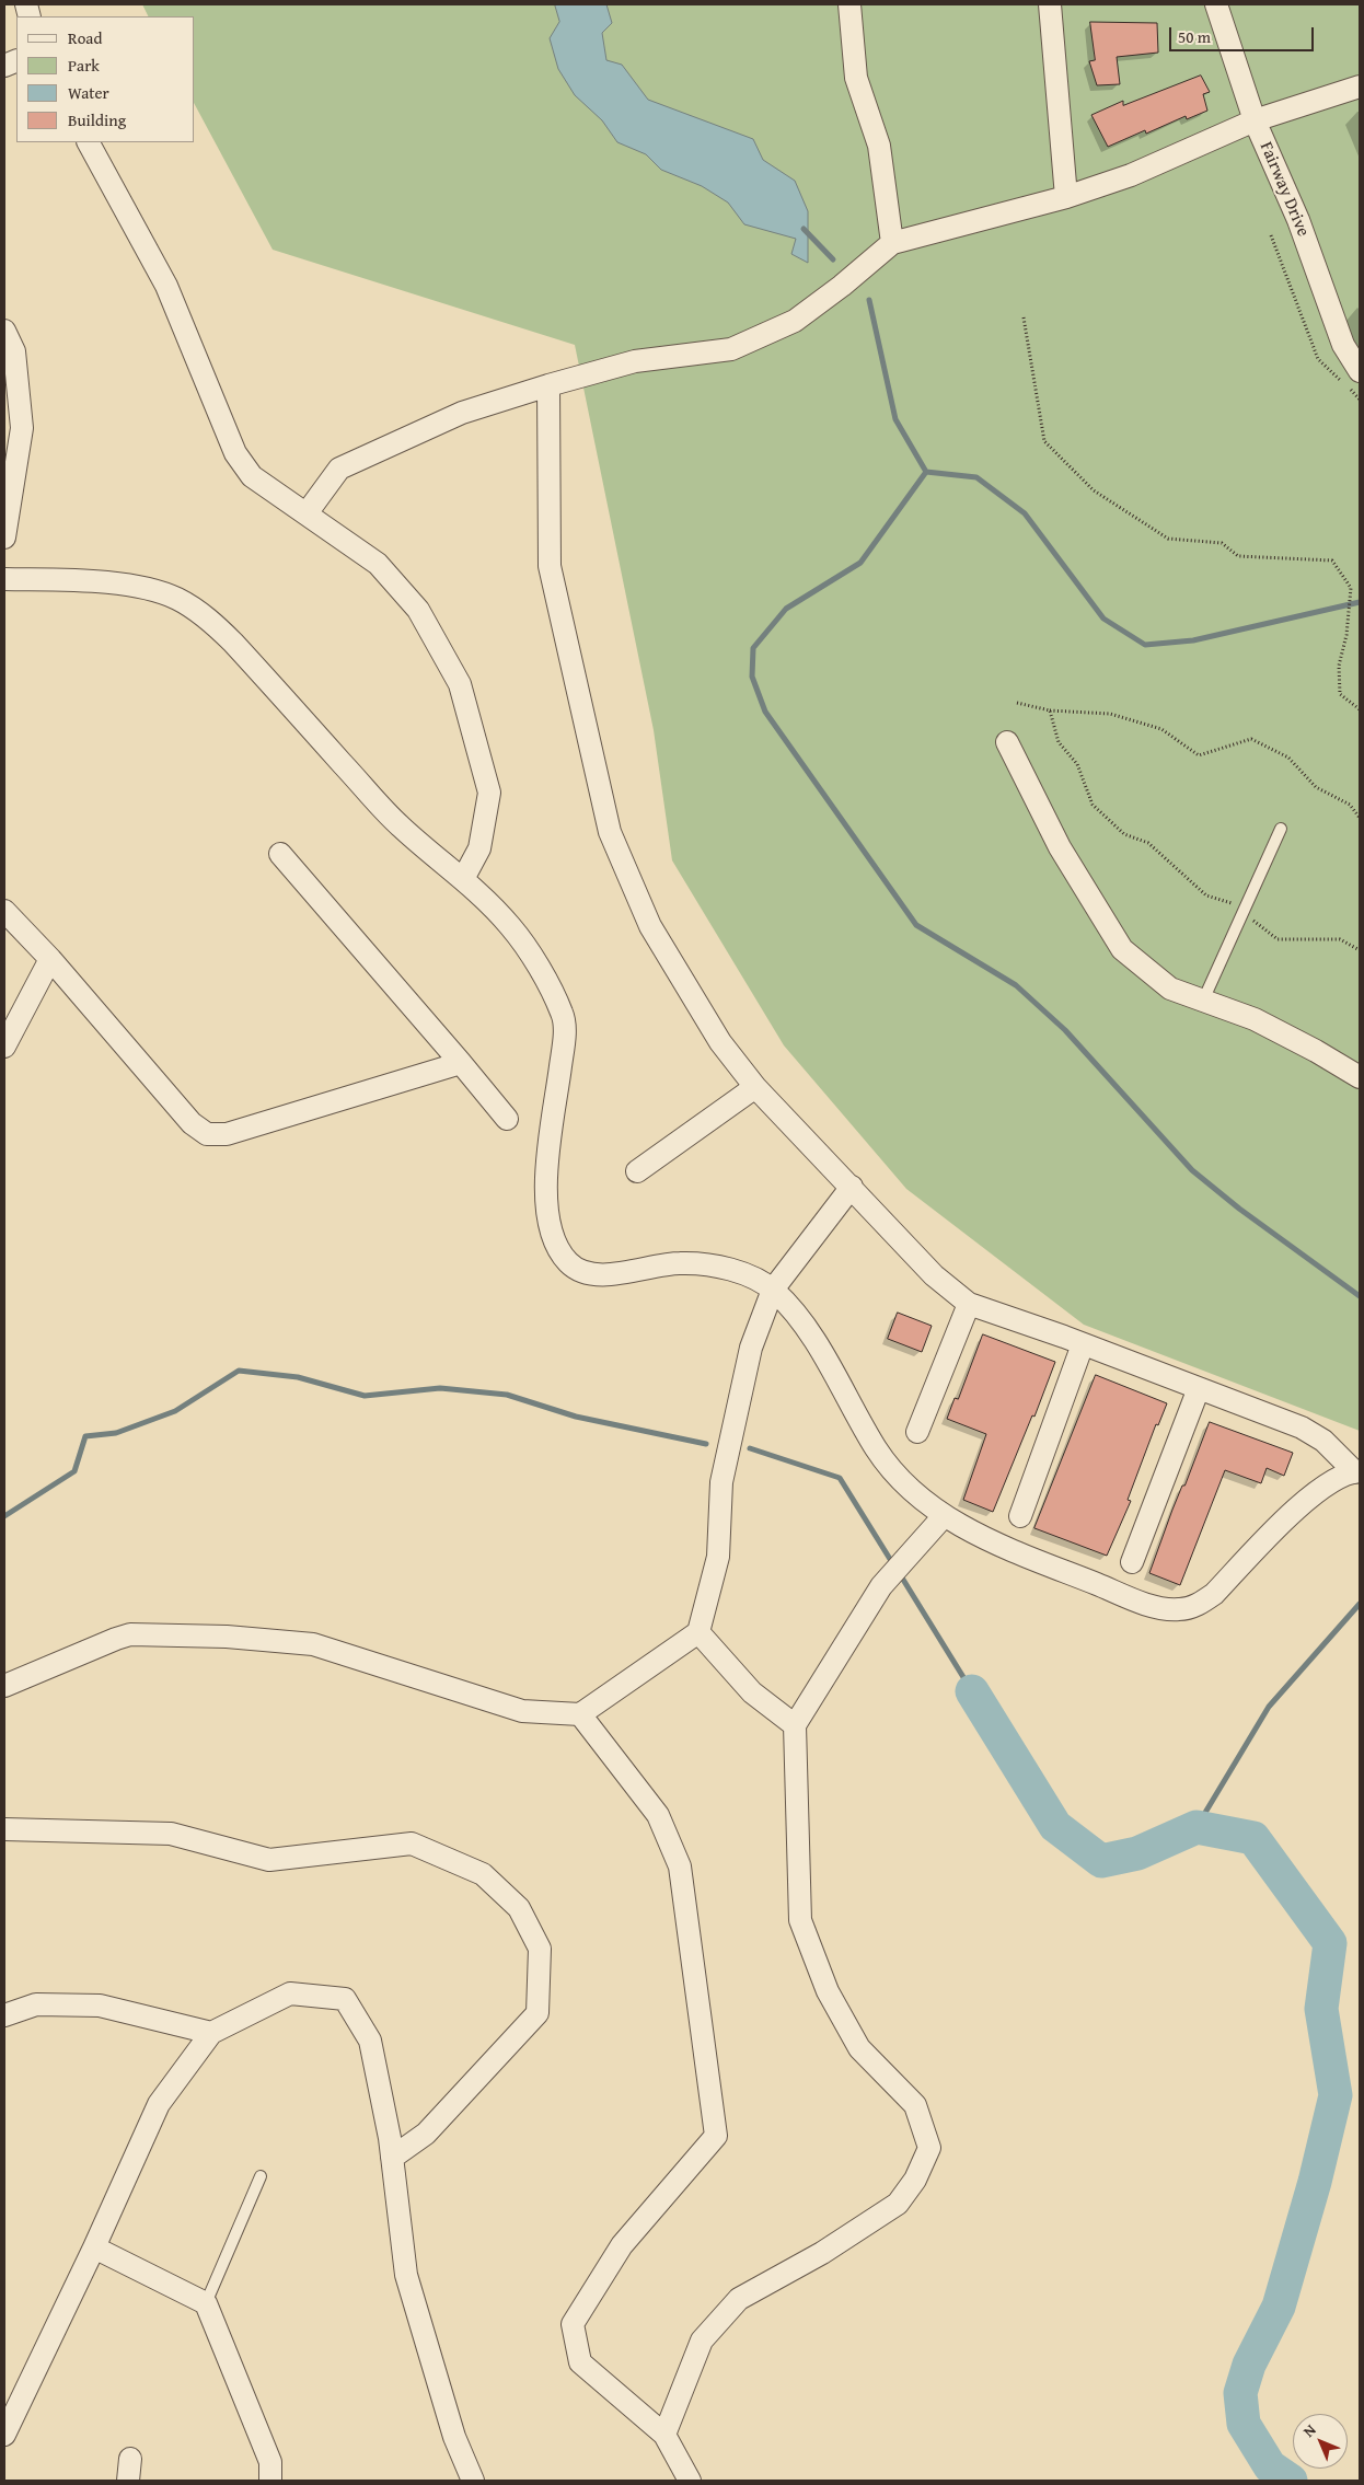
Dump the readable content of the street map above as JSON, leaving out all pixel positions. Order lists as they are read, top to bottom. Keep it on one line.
{"streets":{"street":["Fairway Drive"]},"legend":["Road","Park","Water","Building"],"scale_bar":"50 m","north":"top left"}
